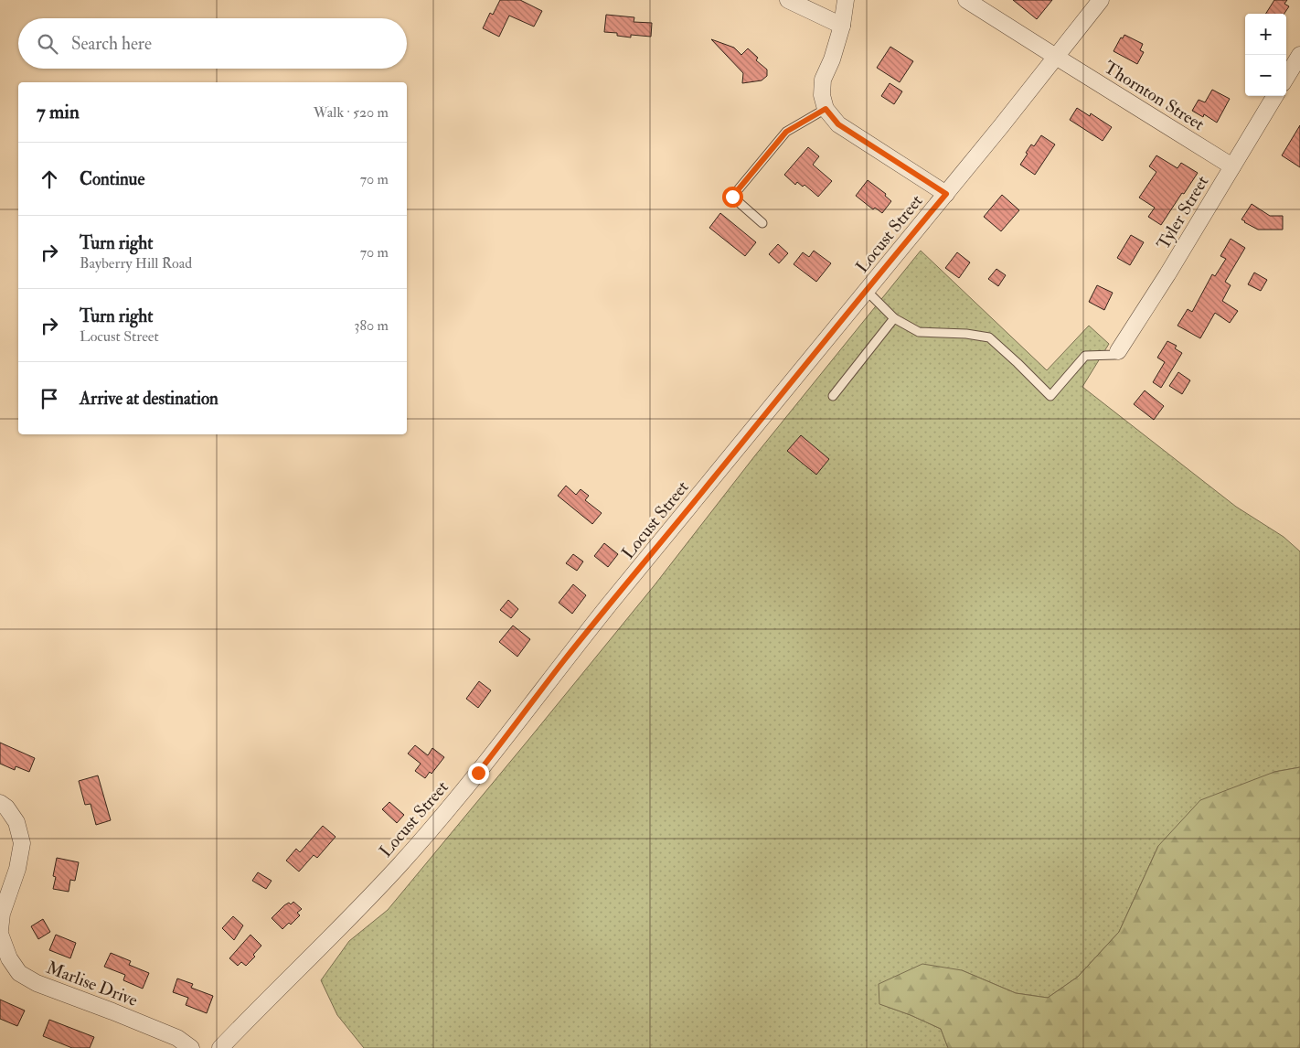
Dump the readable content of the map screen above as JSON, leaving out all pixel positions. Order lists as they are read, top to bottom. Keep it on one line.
{"streets":{"street":["Thornton Street","Tyler Street","Locust Street","Marlise Drive"]},"crossings":[["Thornton Street","Tyler Street"],["Thornton Street","Locust Street"]],"page":{"map_buttons":["+","−"],"search":"Search here","heading":["7 min","Walk · 520 m"],"list":[["Continue","70 m"],["Turn right","Bayberry Hill Road","70 m"],["Turn right","Locust Street","380 m"],"Arrive at destination"]}}
